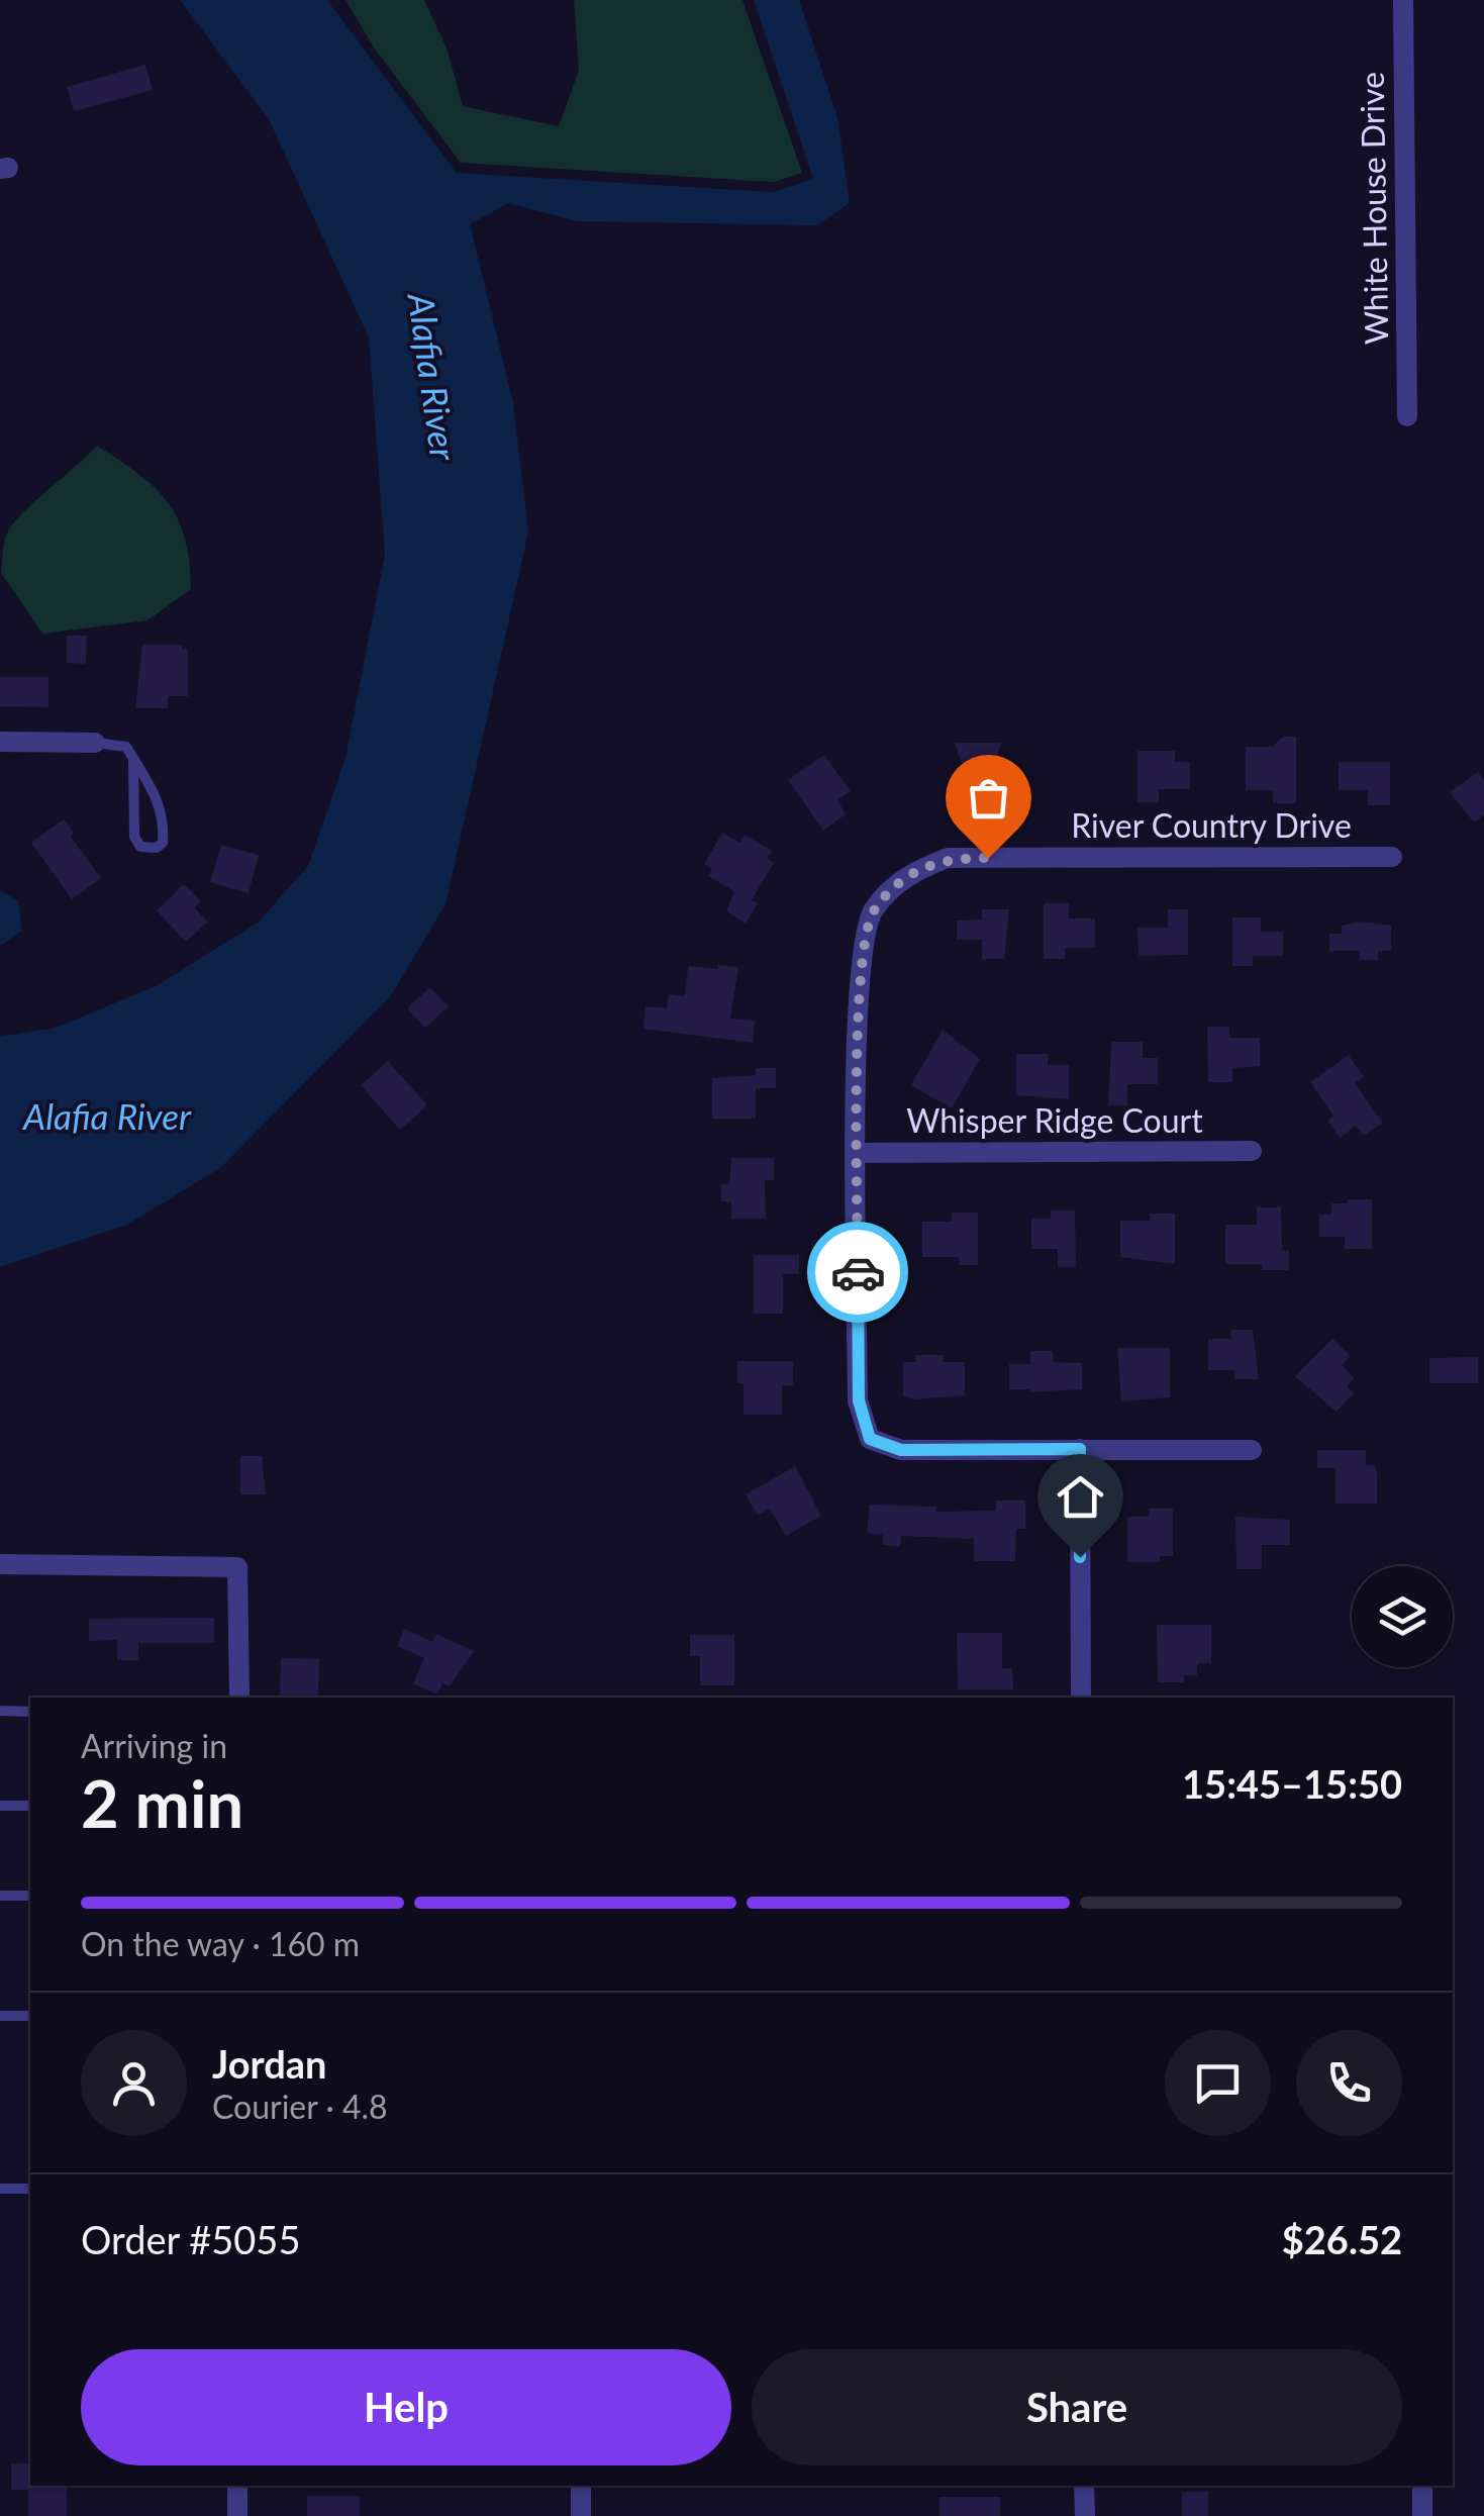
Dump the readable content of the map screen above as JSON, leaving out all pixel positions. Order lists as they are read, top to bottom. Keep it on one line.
{"streets":{"street":["White House Drive","River Country Drive","Whisper Ridge Court"]},"crossings":[["River Country Drive","Whisper Ridge Court"]],"water":["Alafia River"],"page":{"heading":["2 min","Arriving in","15:45–15:50"],"panel":["Jordan","Courier · 4.8","Order #5055","$26.52"],"bar":"On the way · 160 m","buttons":["Help","Share"]}}
